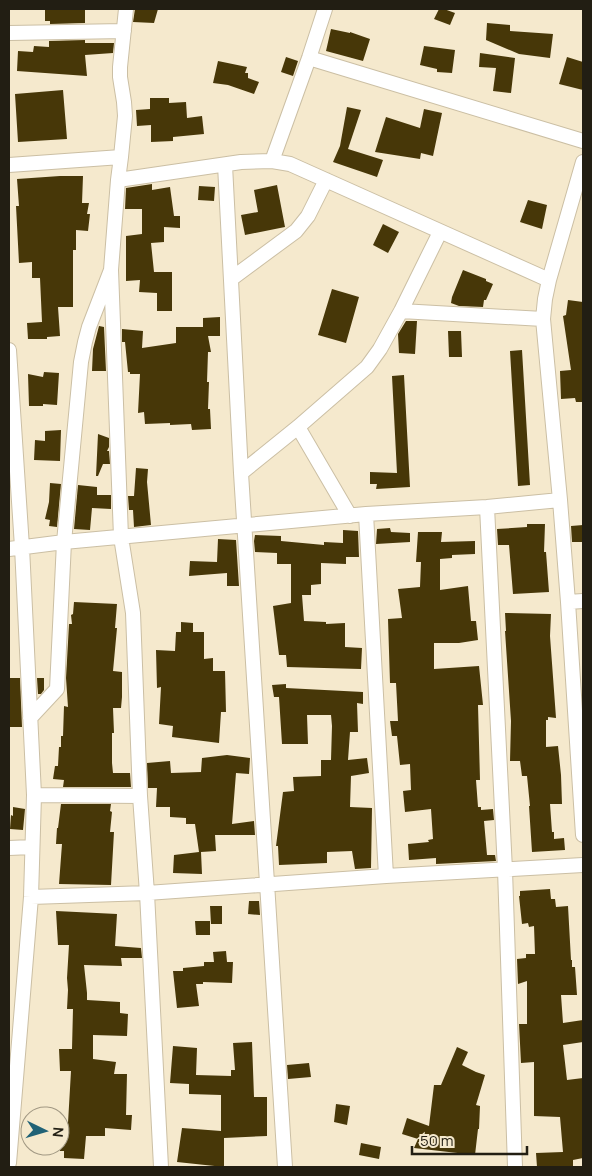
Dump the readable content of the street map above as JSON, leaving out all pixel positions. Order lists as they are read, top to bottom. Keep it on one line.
{"scale_bar":"50 m","north":"right"}
